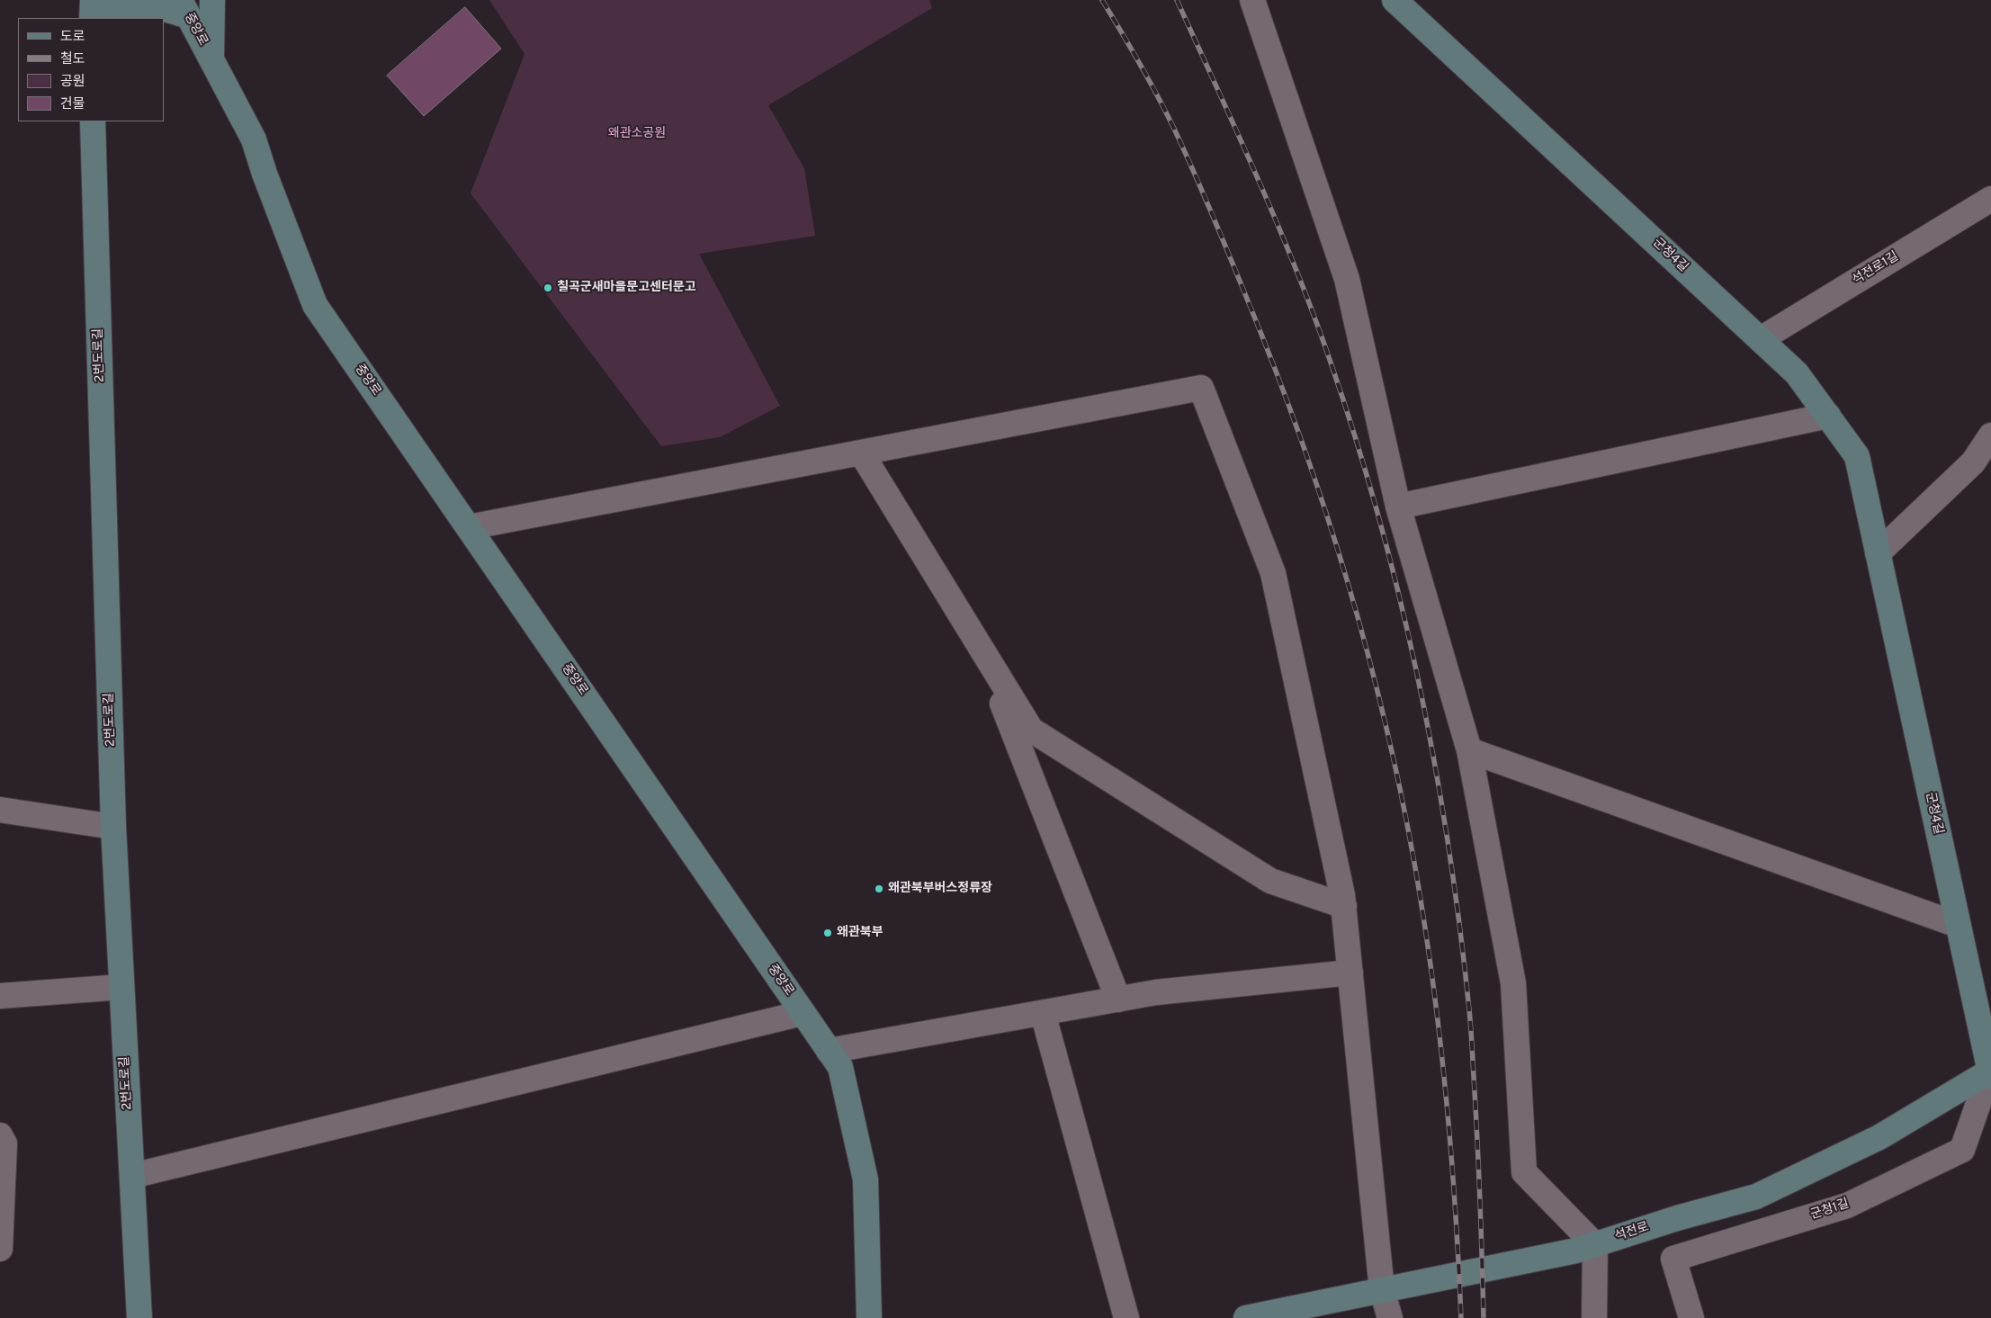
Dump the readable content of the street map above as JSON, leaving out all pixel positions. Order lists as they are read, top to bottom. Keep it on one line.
{"streets":{"street":["중앙로","군청4길","석전로1길","2번도로길","군청1길","석전로"]},"crossings":[["군청4길","석전로1길"],["군청4길","군청1길"],["군청4길","석전로"],["군청1길","석전로"]],"parks":["왜관소공원"],"places":["칠곡군새마을문고센터문고","왜관북부버스정류장","왜관북부"],"legend":["도로","철도","공원","건물"]}
